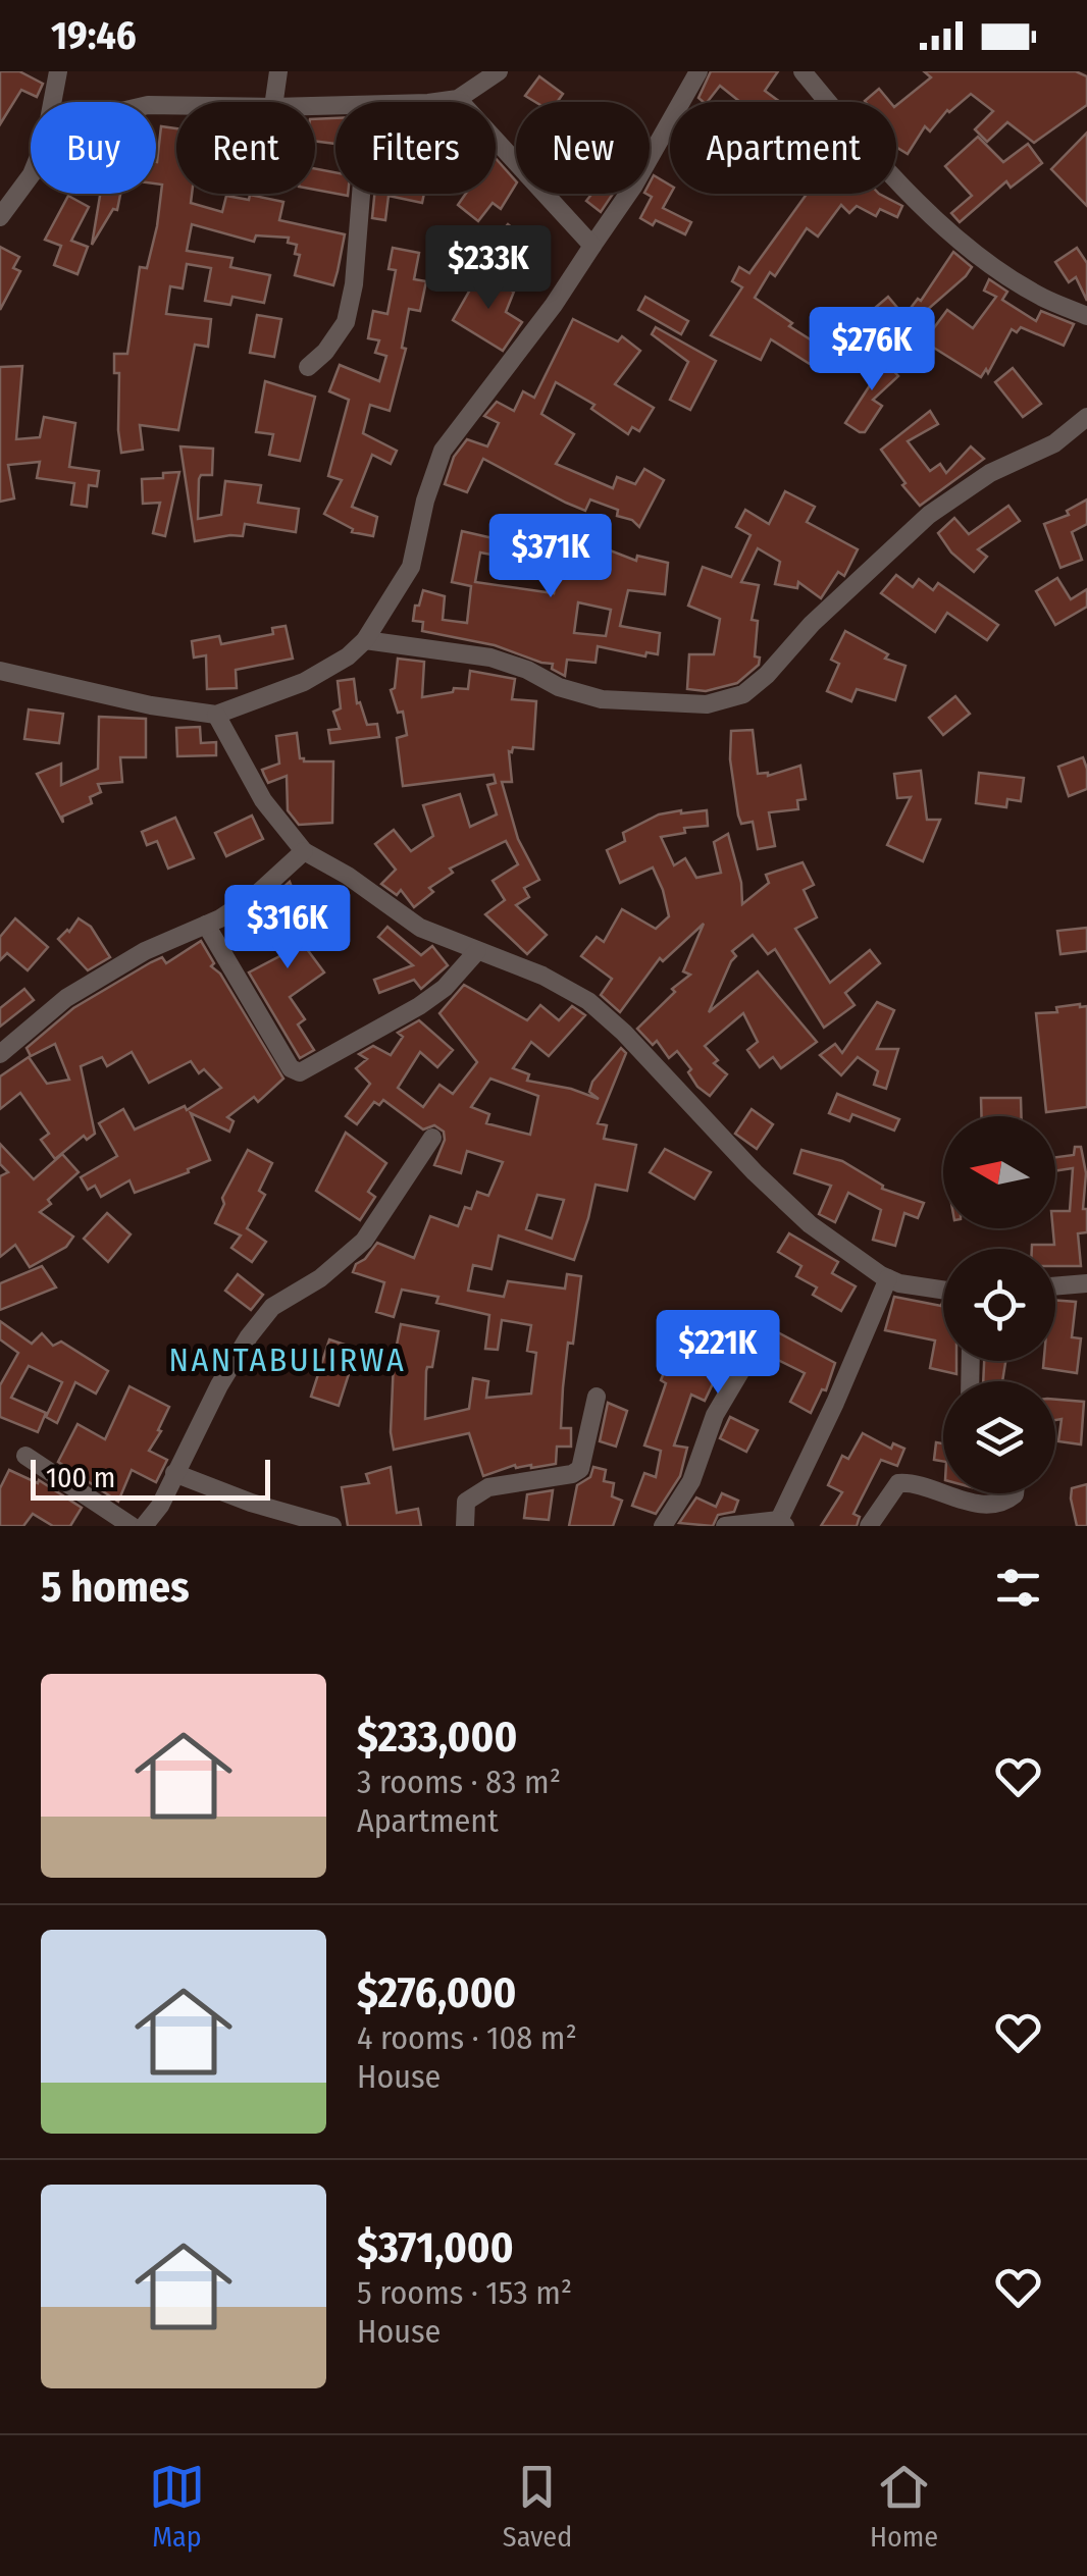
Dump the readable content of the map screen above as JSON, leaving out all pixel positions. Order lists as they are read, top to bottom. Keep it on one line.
{"districts":["NANTABULIRWA"],"scale_bar":"100 m","north":"left","page":{"status":"19:46","chip":["Buy","Rent","Filters","New","Apartment"],"price":["$233K","$276K","$371K","$316K","$221K"],"scale":"100 m","heading":"5 homes","list":[{"name":"$233,000","note":"3 rooms · 83 m² · Apartment"},{"name":"$276,000","note":"4 rooms · 108 m² · House"},{"name":"$371,000","note":"5 rooms · 153 m² · House"}],"tabs":["Map","Saved","Home"]}}
